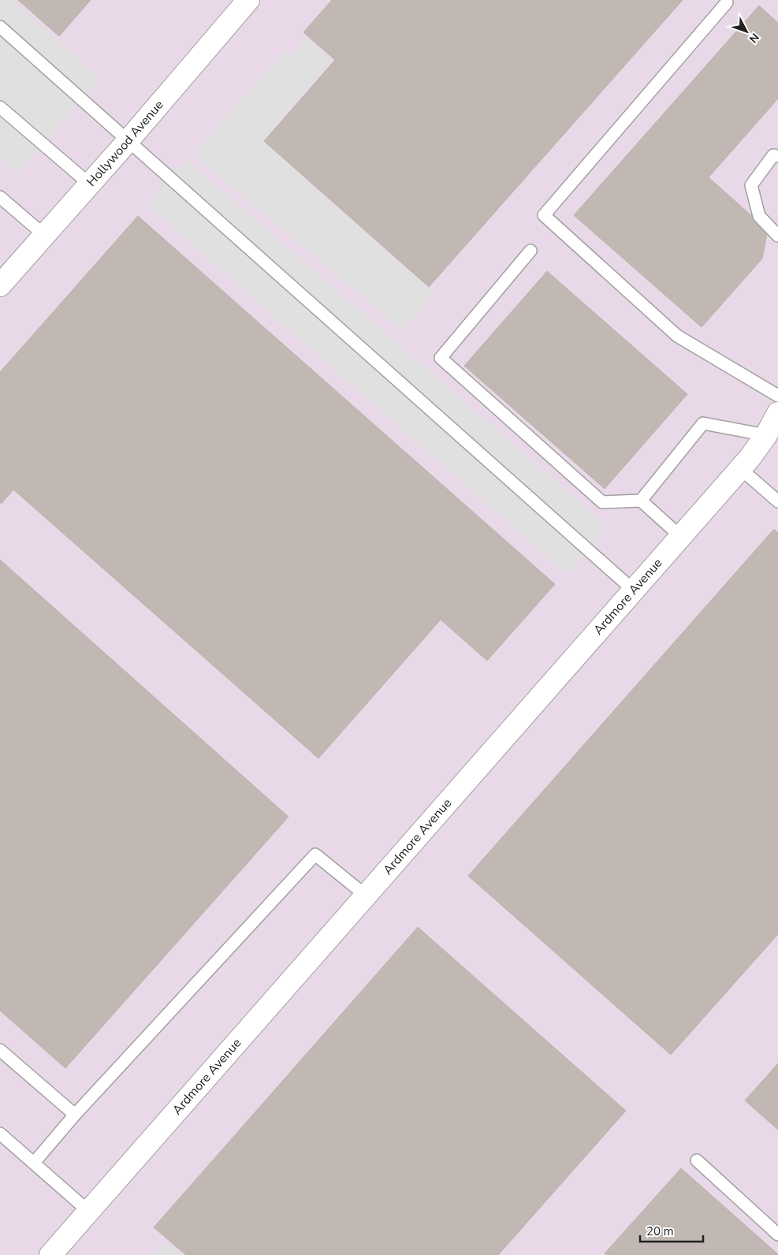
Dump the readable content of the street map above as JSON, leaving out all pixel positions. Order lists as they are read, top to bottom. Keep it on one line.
{"streets":{"street":["Hollywood Avenue","Ardmore Avenue"]},"scale_bar":"20 m","north":"bottom right"}
